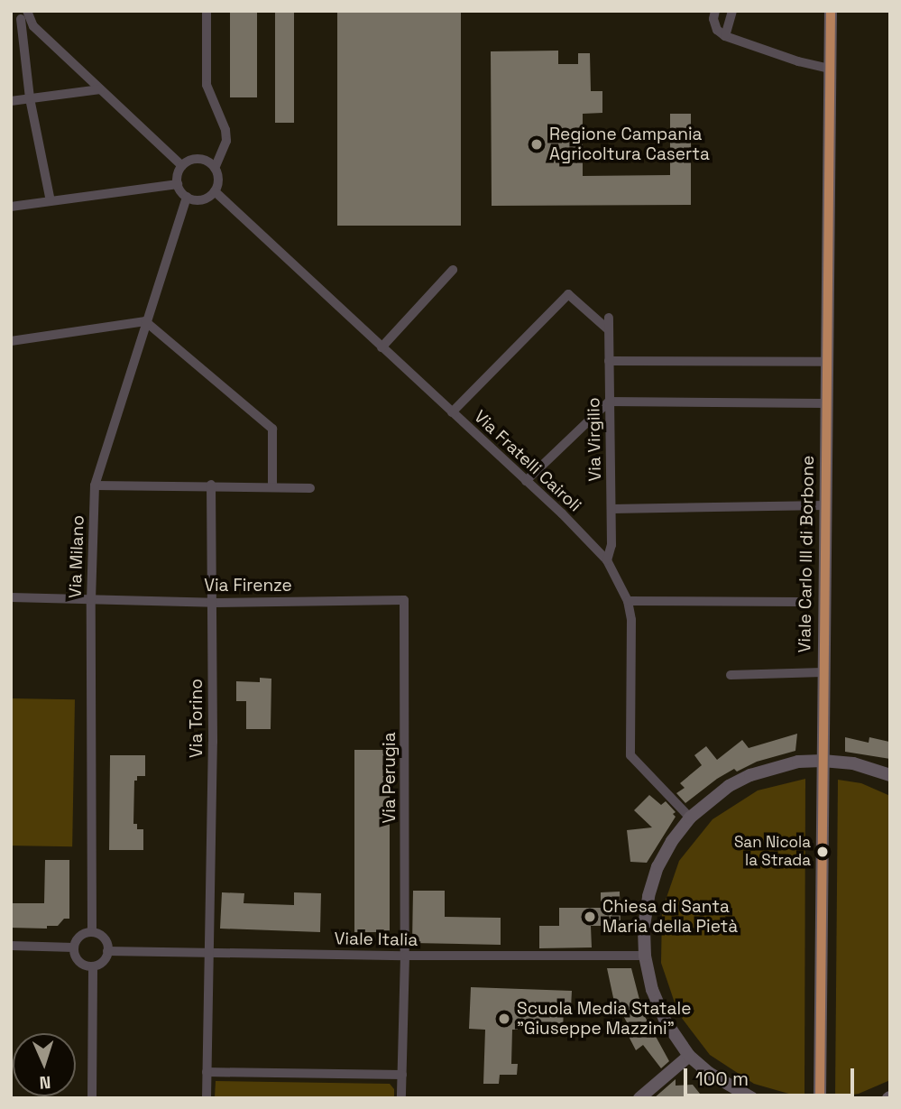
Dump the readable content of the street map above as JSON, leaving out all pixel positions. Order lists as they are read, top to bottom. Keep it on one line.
{"streets":{"main road":["Viale Carlo III di Borbone"],"street":["Via Virgilio","Via Fratelli Cairoli","Via Milano","Via Firenze","Via Torino","Via Perugia","Viale Italia"]},"crossings":[["Via Virgilio","Via Fratelli Cairoli"],["Via Fratelli Cairoli","Via Milano"],["Via Milano","Via Firenze"],["Via Milano","Viale Italia"],["Via Firenze","Via Torino"],["Via Firenze","Via Perugia"],["Via Torino","Viale Italia"],["Via Perugia","Viale Italia"]],"places":["Regione Campania Agricoltura Caserta","San Nicola la Strada","Chiesa di Santa Maria della Pietà","Scuola Media Statale \"Giuseppe Mazzini\""],"scale_bar":"100 m","north":"bottom"}
